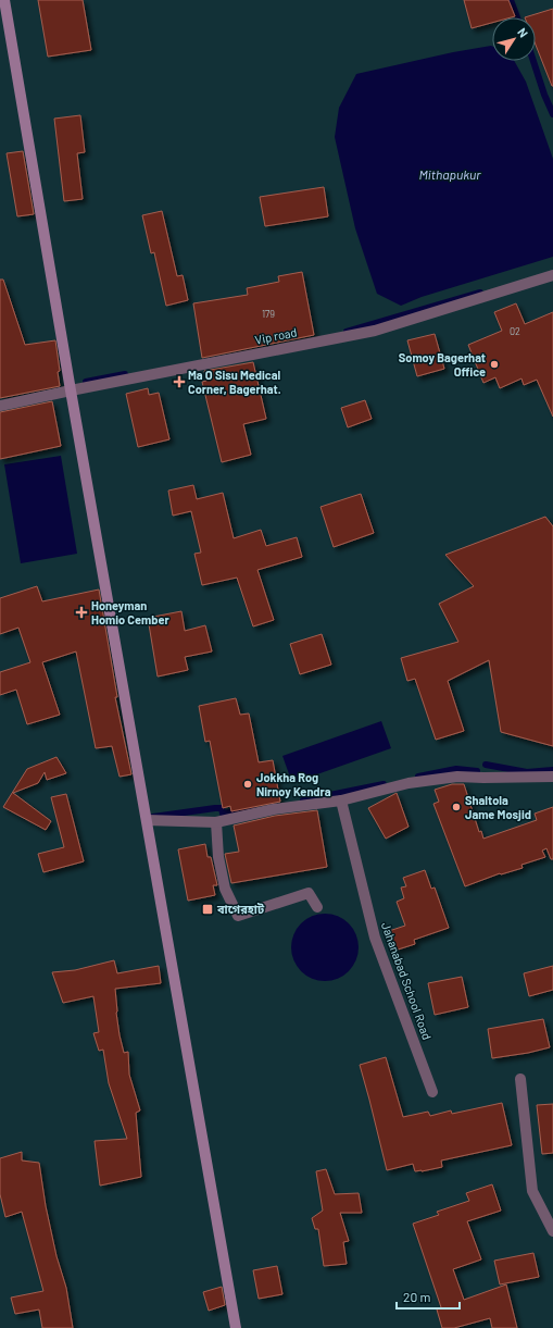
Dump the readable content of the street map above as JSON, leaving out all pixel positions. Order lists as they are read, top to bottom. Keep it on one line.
{"streets":{"street":["Vip road","Jahanabad School Road"]},"water":["Mithapukur"],"places":{"other":["Somoy Bagerhat Office","Jokkha Rog Nirnoy Kendra","Shaltola Jame Mosjid"],"health":["Ma O Sisu Medical Corner, Bagerhat.","Honeyman Homio Cember"],"transit":["বাগেরহাট"]},"house_numbers":["179","02"],"scale_bar":"20 m","north":"top right"}
